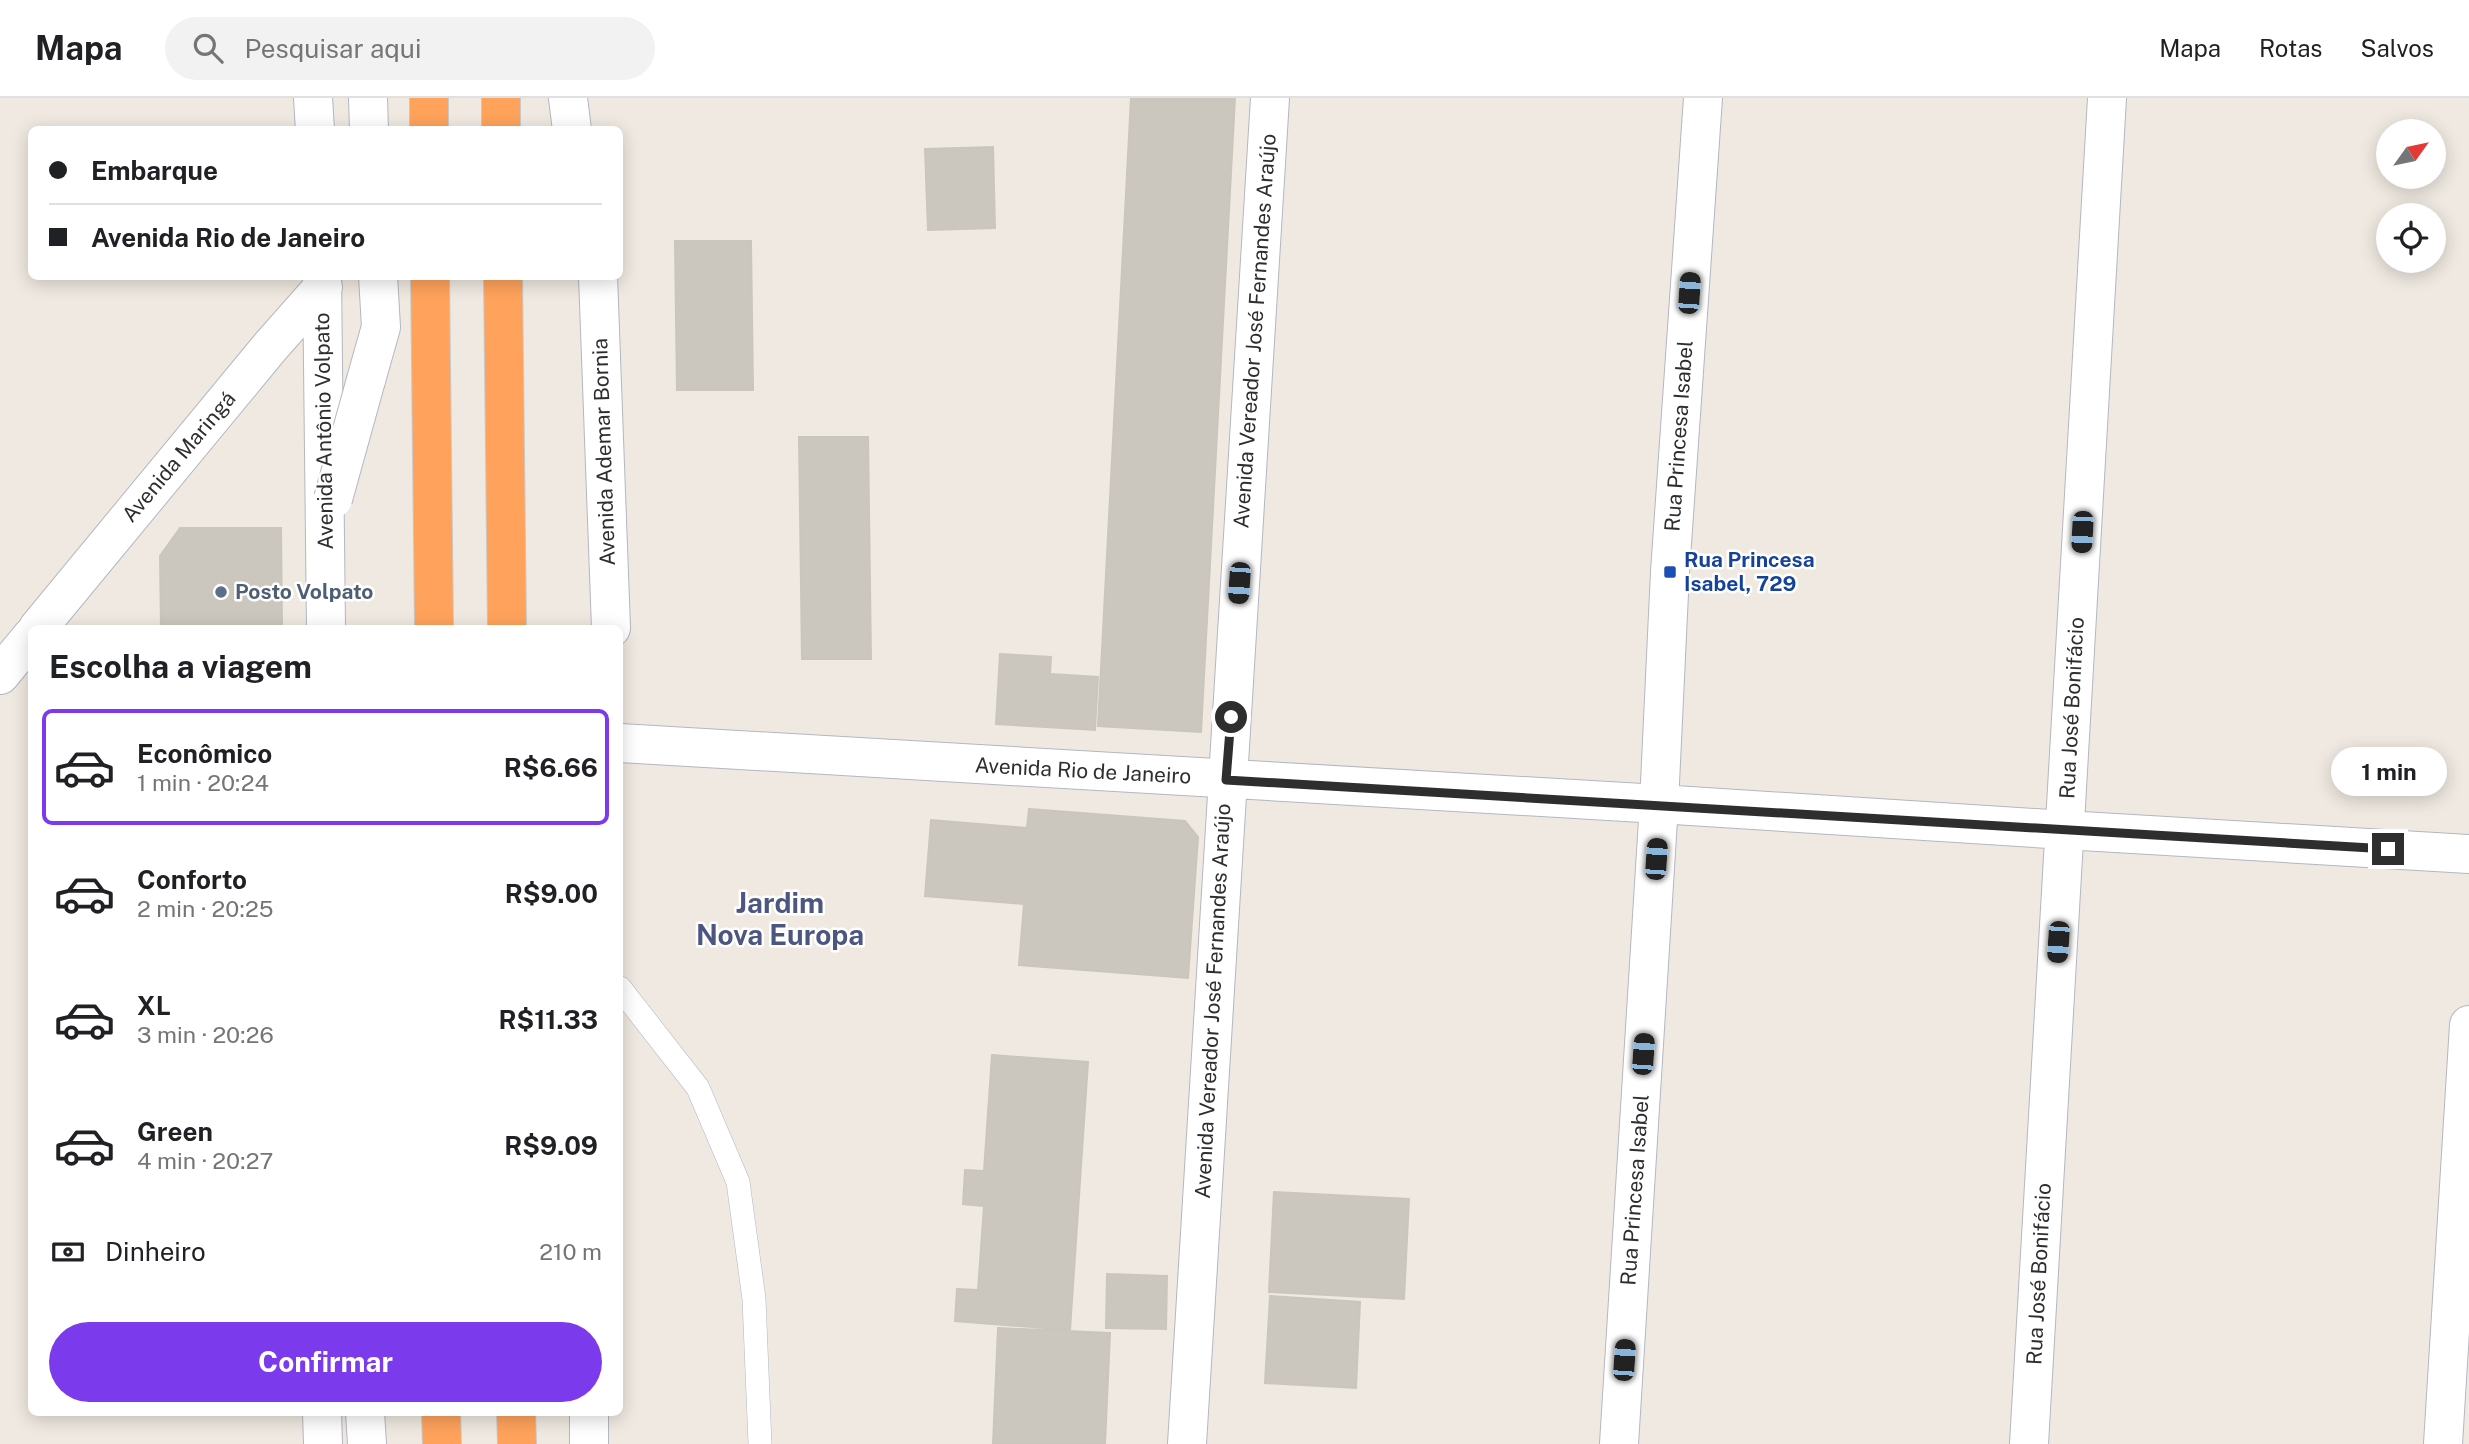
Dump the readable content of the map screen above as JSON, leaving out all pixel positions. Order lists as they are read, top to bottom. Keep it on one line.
{"streets":{"street":["Avenida Vereador José Fernandes Araújo","Avenida Antônio Volpato","Rua Princesa Isabel","Avenida Ademar Bornia","Avenida Maringá","Rua José Bonifácio","Avenida Rio de Janeiro"]},"crossings":[["Avenida Vereador José Fernandes Araújo","Avenida Rio de Janeiro"],["Avenida Antônio Volpato","Avenida Maringá"],["Rua Princesa Isabel","Avenida Rio de Janeiro"],["Rua José Bonifácio","Avenida Rio de Janeiro"]],"districts":["Jardim Nova Europa"],"places":{"transit":["Rua Princesa Isabel, 729"],"other":["Posto Volpato"]},"north":"top right","page":{"header":"Mapa","search":"Pesquisar aqui","nav":["Mapa","Rotas","Salvos"],"banner":["Embarque","Avenida Rio de Janeiro"],"heading":"Escolha a viagem","list":[{"name":"Econômico","note":"1 min · 20:24","value":"R$6.66"},{"name":"Conforto","note":"2 min · 20:25","value":"R$9.00"},{"name":"XL","note":"3 min · 20:26","value":"R$11.33"},{"name":"Green","note":"4 min · 20:27","value":"R$9.09"}],"bubble":"1 min","pay":["Dinheiro","210 m"],"buttons":"Confirmar"}}
